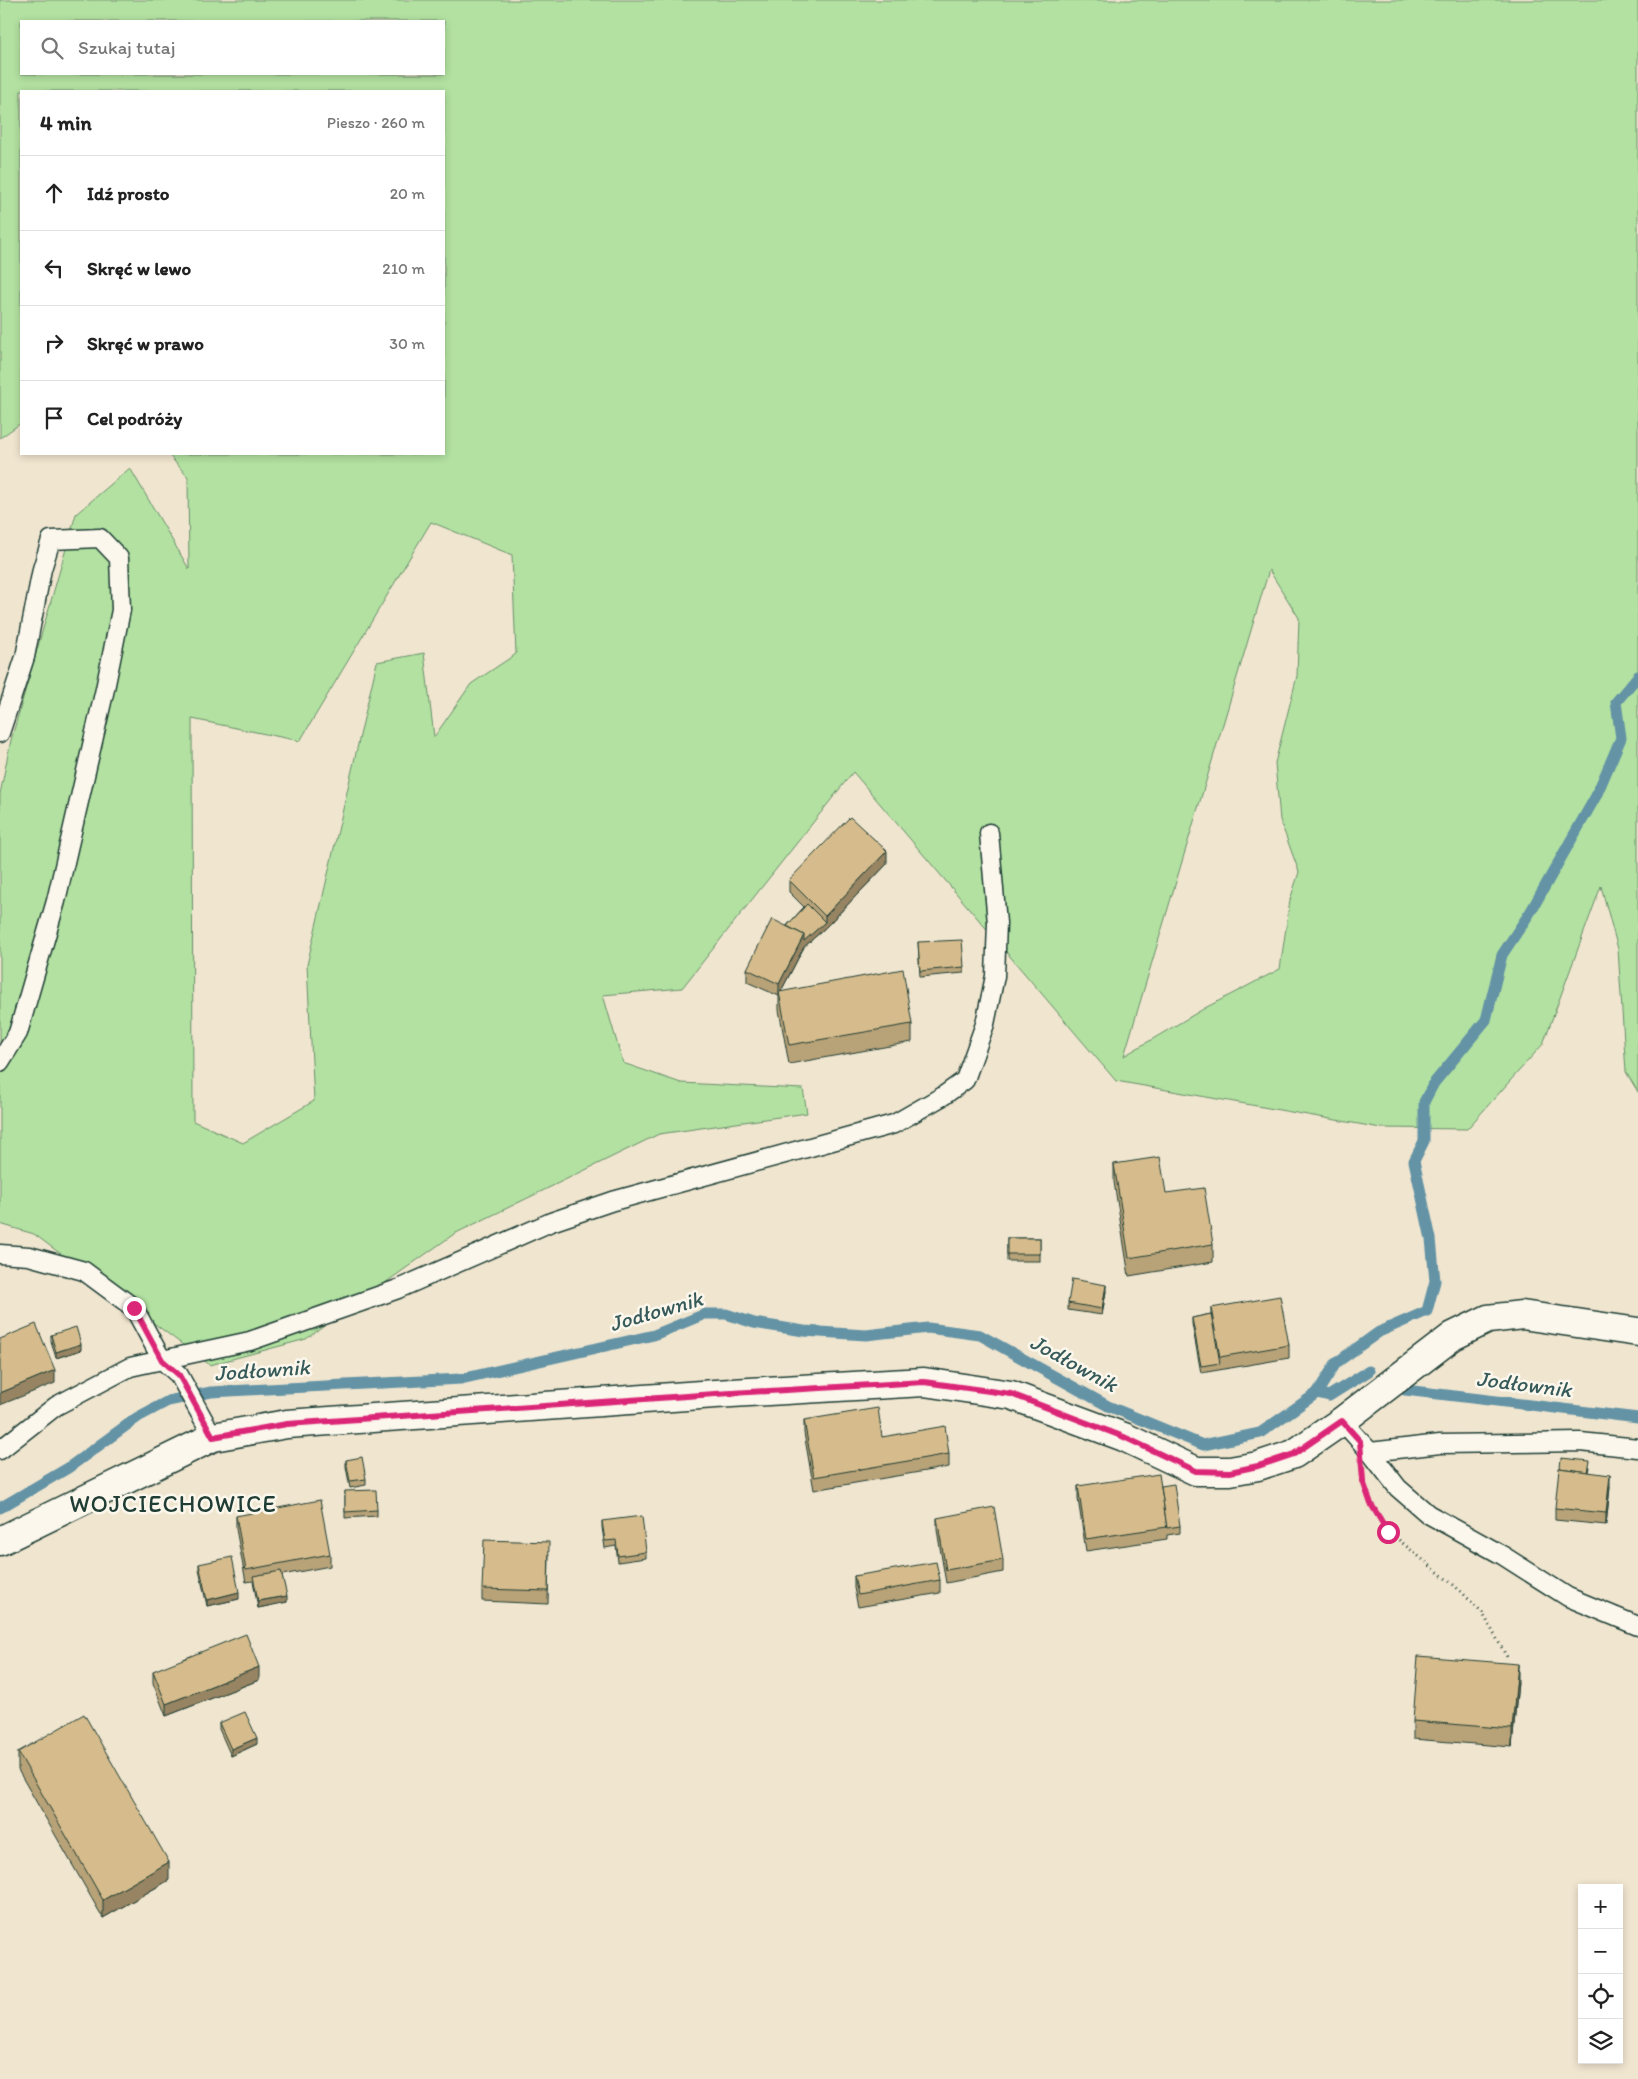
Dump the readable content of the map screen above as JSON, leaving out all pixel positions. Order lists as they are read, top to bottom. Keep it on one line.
{"districts":["WOJCIECHOWICE"],"water":["Jodłownik"],"page":{"search":"Szukaj tutaj","heading":["4 min","Pieszo · 260 m"],"list":[["Idź prosto","20 m"],["Skręć w lewo","210 m"],["Skręć w prawo","30 m"],"Cel podróży"],"map_buttons":["+","−"]}}
